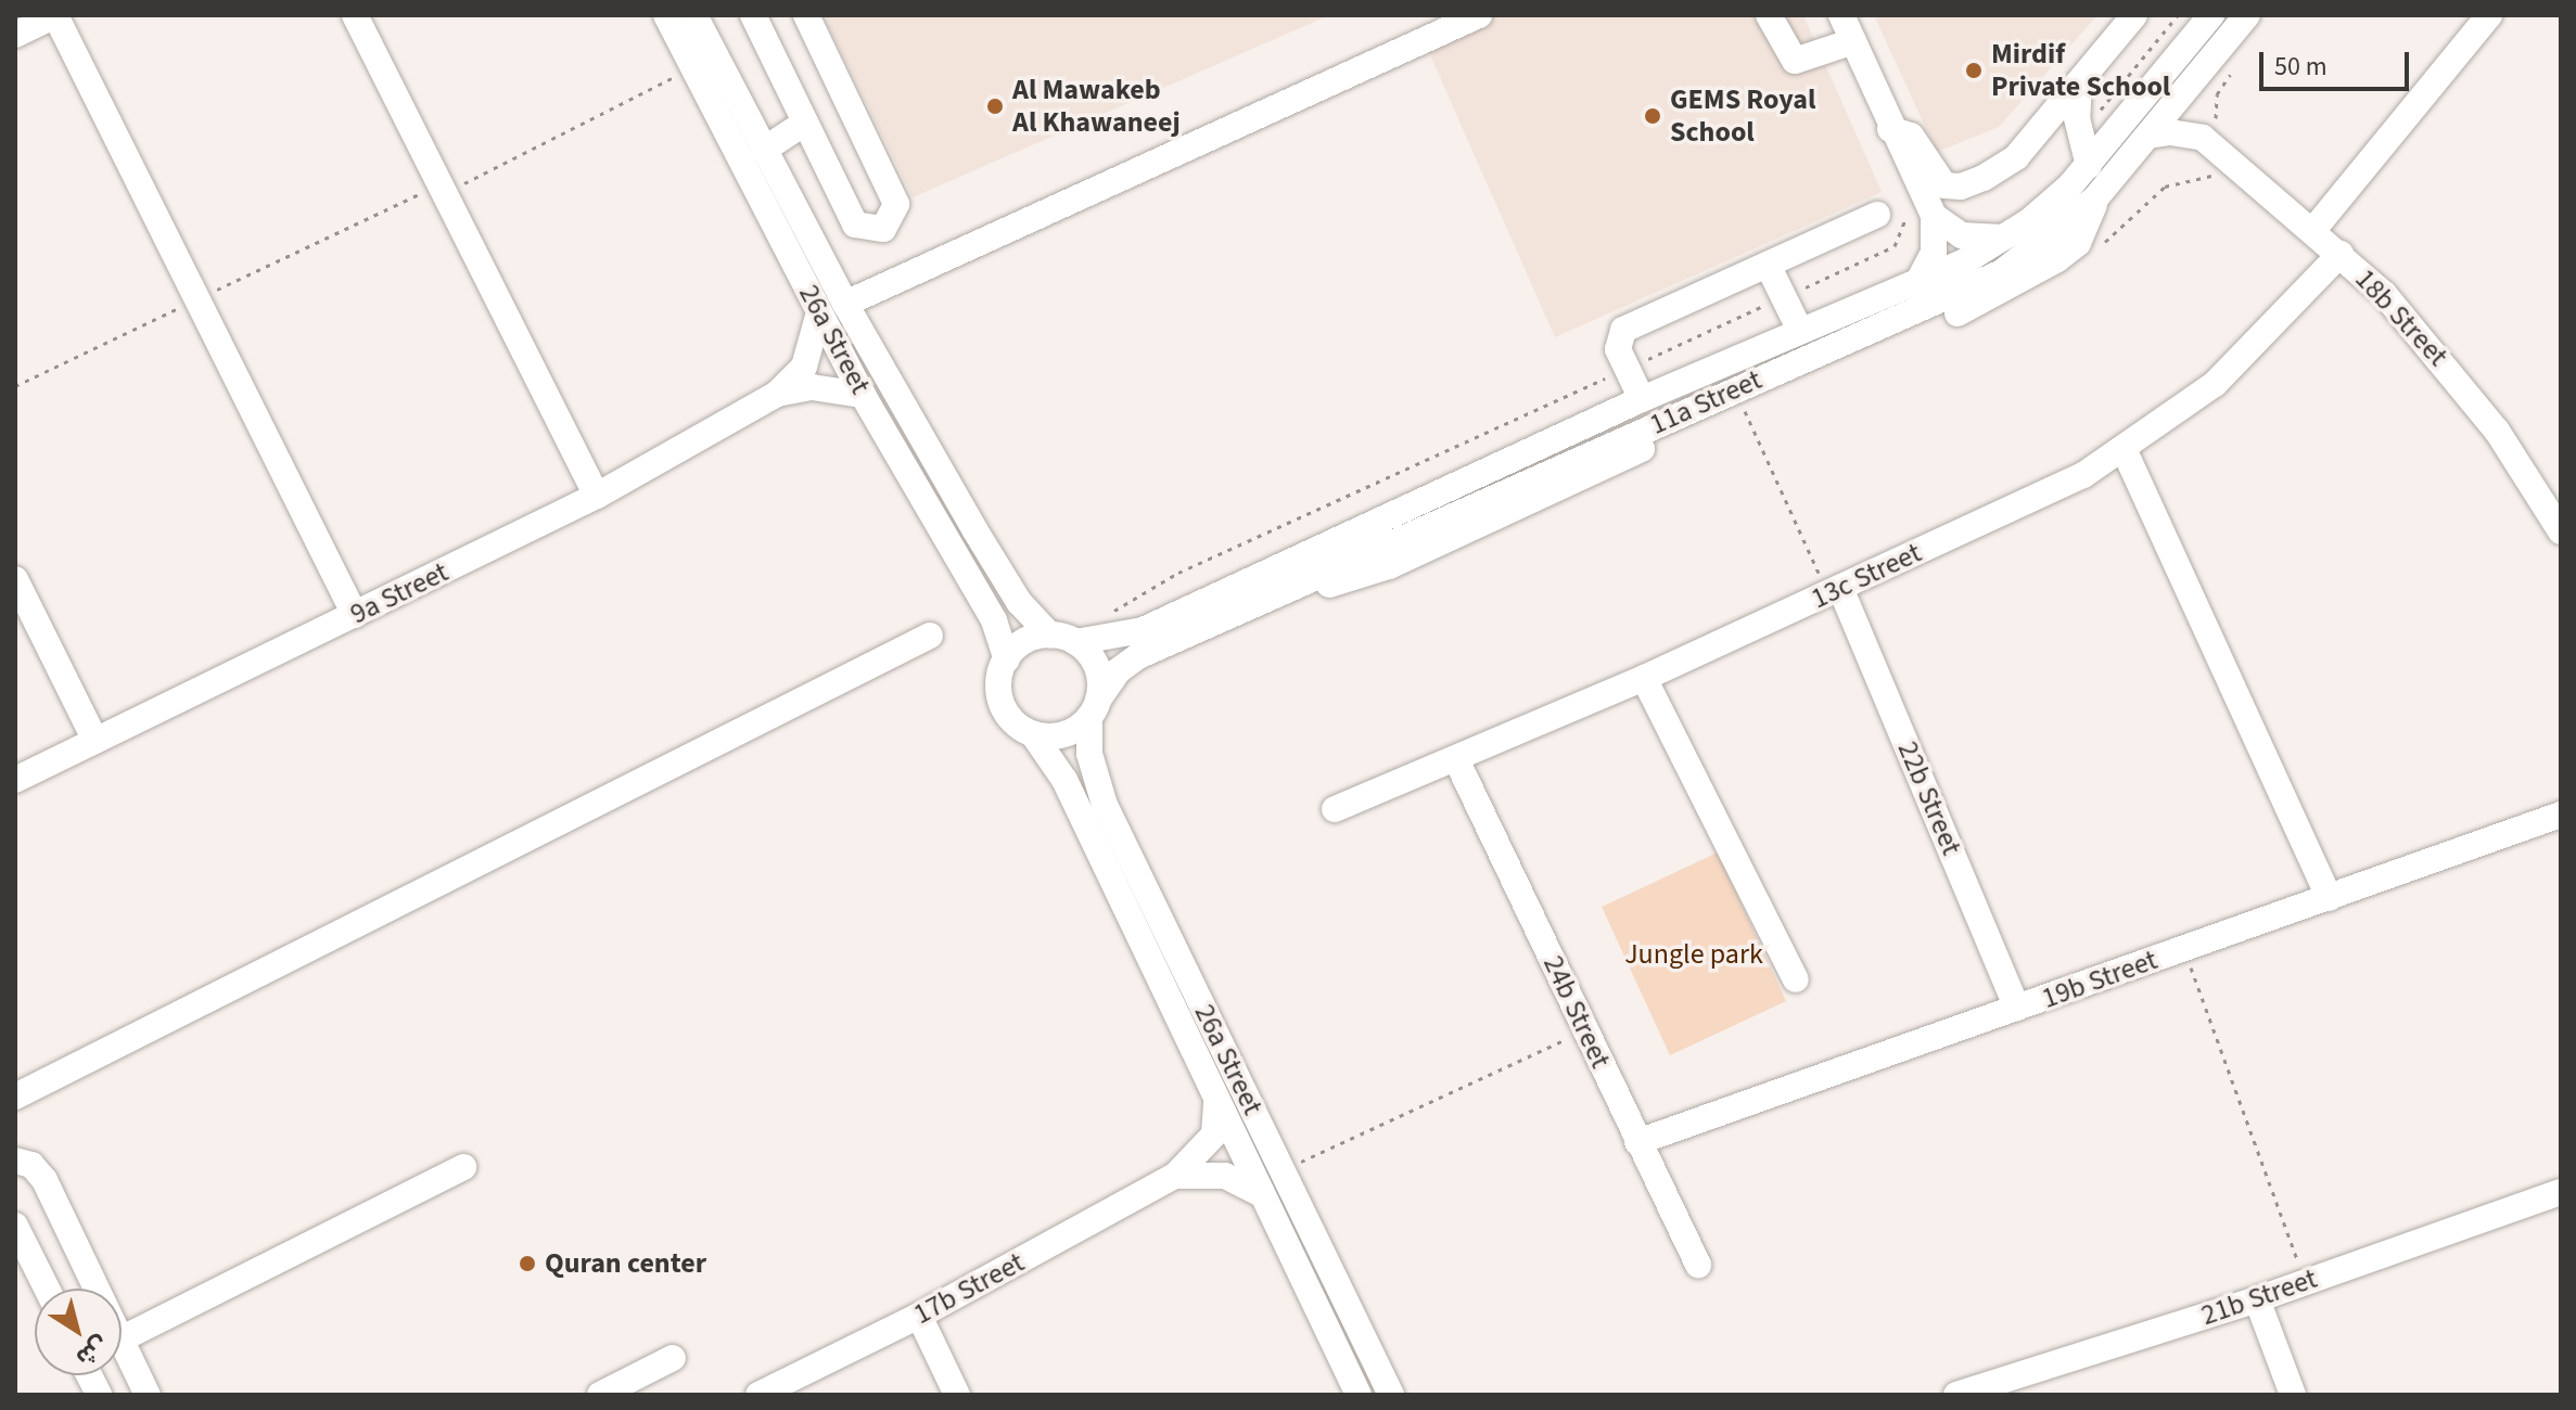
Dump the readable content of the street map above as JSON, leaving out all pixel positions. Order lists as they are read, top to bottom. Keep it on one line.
{"streets":{"street":["18b Street","26a Street","11a Street","13c Street","9a Street","22b Street","19b Street","24b Street","17b Street","21b Street"]},"crossings":[["18b Street","13c Street"],["26a Street","11a Street"],["26a Street","9a Street"],["26a Street","17b Street"],["13c Street","22b Street"],["13c Street","24b Street"],["22b Street","19b Street"],["19b Street","24b Street"]],"parks":["Jungle park"],"places":["Mirdif Private School","Al Mawakeb Al Khawaneej","GEMS Royal School","Quran center"],"scale_bar":"50 m","north":"bottom right"}
